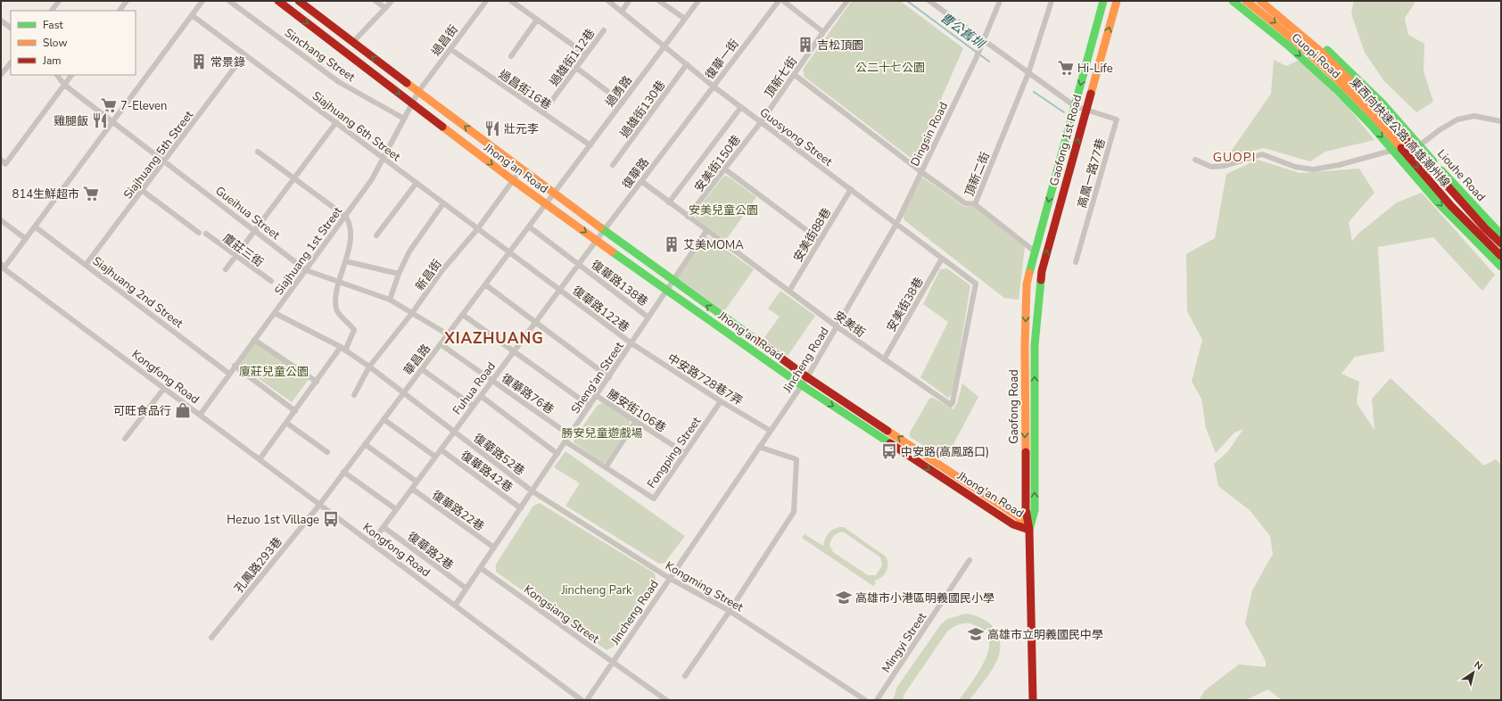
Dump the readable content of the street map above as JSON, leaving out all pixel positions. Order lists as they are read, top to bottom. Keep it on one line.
{"streets":{"main road":["Guopi Road","東西向快速公路 高雄潮州線","Gaofong 1st Road","Jhong'an Road","Liouhe Road","Gaofong Road"],"street":["過昌街","Sinchang Street","過雄街112巷","復華一街","頂新七街","過昌街16巷","過勇路","過雄街130巷","Siajhuang 6th Street","Dingsin Road","Guosyong Street","Siajhuang 5th Street","安美街150巷","復華路","高鳳一路77巷","頂新二街","Gueihua Street","安美街88巷","廈莊三街","Siajhuang 1st Street","新昌街","復華路138巷","Siajhuang 2nd Street","安美街38巷","復華路122巷","安美街","華昌路","Jincheng Road","Kongfong Road","Sheng'an Street","中安路728巷7弄","Fuhua Road","復華路76巷","勝安街106巷","Fongping Street","復華路52巷","復華路42巷","復華路22巷","復華路2巷","孔鳳路293巷","Kongming Street","Kongsiang Street","Mingyi Street"]},"crossings":[["過昌街","過昌街16巷"],["過昌街","Jhong'an Road"],["過昌街","Siajhuang 1st Street"],["Sinchang Street","Siajhuang 1st Street"],["Guopi Road","Liouhe Road"],["過雄街112巷","過昌街16巷"],["復華一街","Guosyong Street"],["復華一街","復華路"],["頂新七街","Guosyong Street"],["頂新七街","安美街150巷"],["頂新七街","頂新二街"],["過昌街16巷","過勇路"],["過勇路","Guosyong Street"],["過勇路","Jhong'an Road"],["過勇路","華昌路"],["過雄街130巷","Guosyong Street"],["Siajhuang 6th Street","Siajhuang 5th Street"],["Siajhuang 6th Street","Siajhuang 1st Street"],["Siajhuang 6th Street","新昌街"],["Siajhuang 6th Street","復華路122巷"],["Siajhuang 6th Street","華昌路"],["Siajhuang 6th Street","Kongfong Road"],["Dingsin Road","Guosyong Street"],["Dingsin Road","頂新二街"],["Dingsin Road","Jincheng Road"],["Guosyong Street","安美街150巷"],["Guosyong Street","安美街88巷"],["Guosyong Street","安美街38巷"],["Guosyong Street","安美街"],["Guosyong Street","Jincheng Road"],["Gaofong 1st Road","高鳳一路77巷"],["Gaofong 1st Road","Gaofong Road"],["Siajhuang 5th Street","Gueihua Street"],["Siajhuang 5th Street","Siajhuang 2nd Street"],["安美街150巷","安美街"],["Jhong'an Road","復華路"],["Jhong'an Road","Siajhuang 1st Street"],["Jhong'an Road","新昌街"],["Jhong'an Road","華昌路"],["Jhong'an Road","Jincheng Road"],["Jhong'an Road","Sheng'an Street"],["Jhong'an Road","Fuhua Road"],["Jhong'an Road","Gaofong Road"],["復華路","安美街"],["復華路","Fuhua Road"],["Gueihua Street","Siajhuang 1st Street"],["Gueihua Street","新昌街"],["Gueihua Street","華昌路"],["Gueihua Street","Kongfong Road"],["安美街88巷","安美街"],["Siajhuang 1st Street","Siajhuang 2nd Street"],["Siajhuang 1st Street","Kongfong Road"],["復華路138巷","華昌路"],["復華路138巷","Sheng'an Street"],["復華路138巷","Fuhua Road"],["Siajhuang 2nd Street","Kongfong Road"],["安美街38巷","安美街"],["復華路122巷","華昌路"],["復華路122巷","Sheng'an Street"],["復華路122巷","中安路728巷7弄"],["復華路122巷","Fuhua Road"],["安美街","Jincheng Road"],["安美街","Sheng'an Street"],["華昌路","Kongfong Road"],["華昌路","復華路76巷"],["華昌路","復華路52巷"],["華昌路","孔鳳路293巷"],["Jincheng Road","中安路728巷7弄"],["Jincheng Road","Kongming Street"],["Jincheng Road","Kongsiang Street"],["Kongfong Road","Sheng'an Street"],["Kongfong Road","Fuhua Road"],["Kongfong Road","孔鳳路293巷"],["Sheng'an Street","中安路728巷7弄"],["Sheng'an Street","復華路76巷"],["Sheng'an Street","勝安街106巷"],["Sheng'an Street","Fongping Street"],["Sheng'an Street","復華路52巷"],["Sheng'an Street","復華路42巷"],["Sheng'an Street","復華路22巷"],["Sheng'an Street","復華路2巷"],["Sheng'an Street","Kongming Street"],["Sheng'an Street","Kongsiang Street"],["中安路728巷7弄","Fongping Street"],["Fuhua Road","復華路76巷"],["Fuhua Road","復華路52巷"],["Fuhua Road","復華路42巷"],["Fuhua Road","復華路22巷"],["Fuhua Road","復華路2巷"],["勝安街106巷","Fongping Street"],["復華路52巷","Kongming Street"]],"districts":["GUOPI","XIAZHUANG"],"water":["曹公舊圳"],"parks":["公二十七公園","安美兒童公園","廈莊兒童公園","勝安兒童遊戲場","Jincheng Park"],"places":{"building":["吉松頂園","常景錄","艾美MOMA"],"supermarket":["Hi-Life","7-Eleven","814生鮮超市"],"restaurant":["雞腿飯","壯元李"],"shop":["可旺食品行"],"bus stop":["中安路(高鳳路口)","Hezuo 1st Village"],"school or university":["高雄市小港區明義國民小學","高雄市立明義國民中學"]},"legend":["Fast","Slow","Jam"],"north":"top right"}
